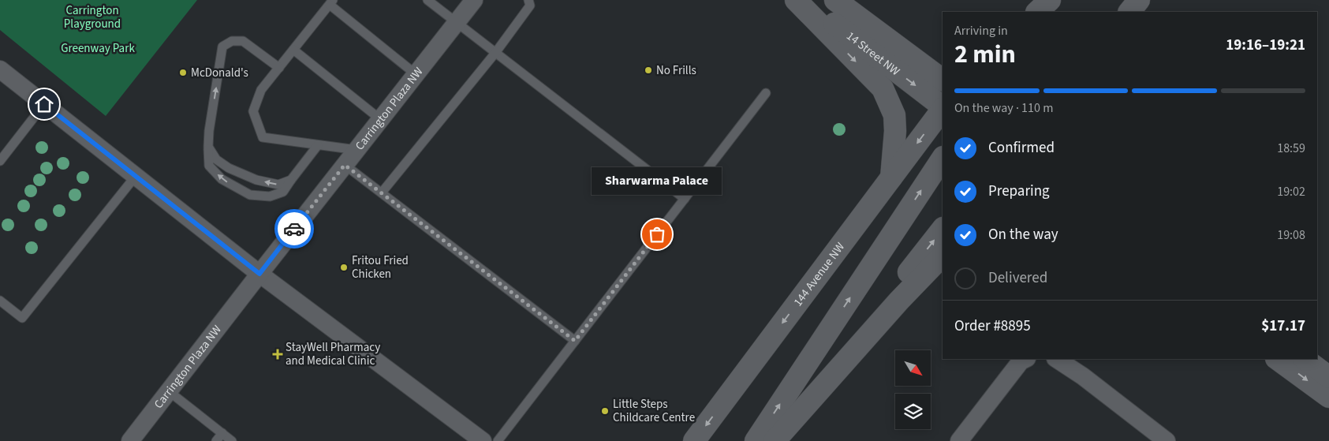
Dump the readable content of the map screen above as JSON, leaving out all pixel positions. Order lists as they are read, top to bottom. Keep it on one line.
{"streets":{"main road":["14 Street NW","144 Avenue NW"],"street":["Carrington Plaza NW"]},"parks":["Carrington Playground","Greenway Park"],"places":{"other":["No Frills","McDonald's","Sharwarma Palace","Fritou Fried Chicken","Little Steps Childcare Centre"],"health":["StayWell Pharmacy and Medical Clinic"]},"north":"bottom right","page":{"heading":["2 min","Arriving in","19:16–19:21"],"panel":["Order #8895","$17.17"],"bar":"On the way · 110 m","list":[["Confirmed","18:59"],["Preparing","19:02"],["On the way","19:08"],"Delivered"],"bubble":"Sharwarma Palace"}}
